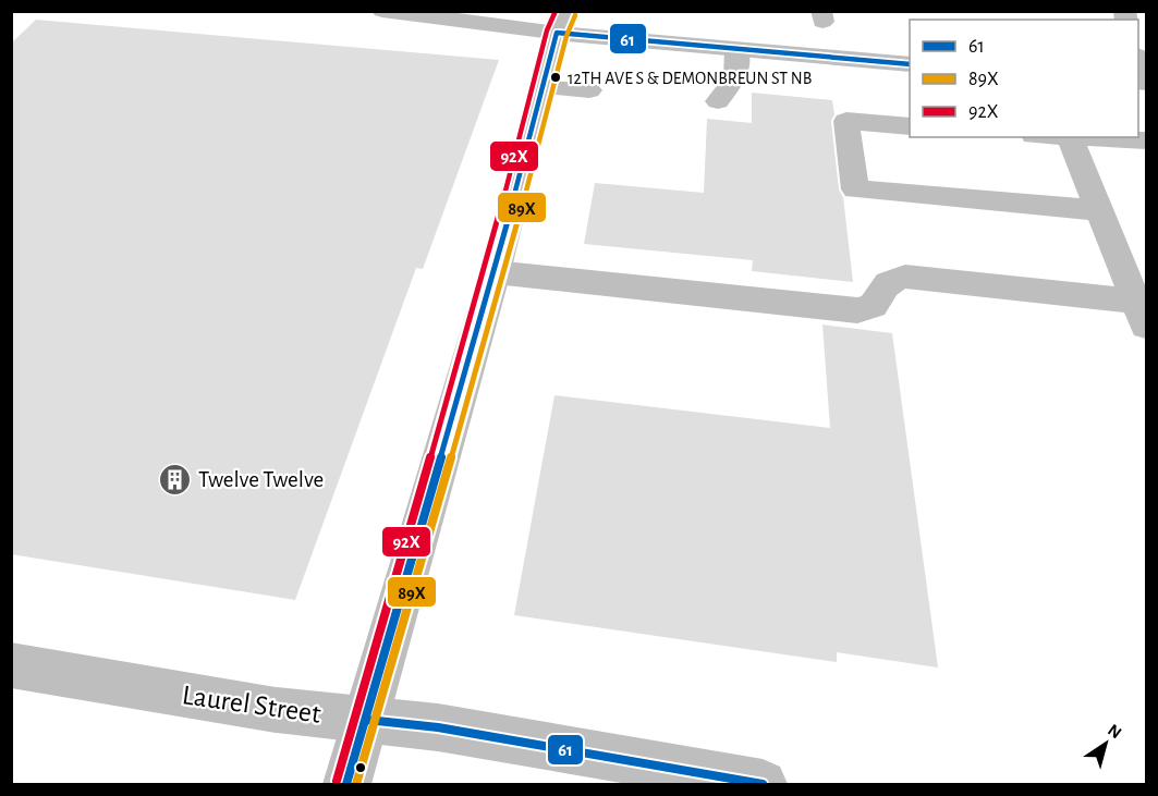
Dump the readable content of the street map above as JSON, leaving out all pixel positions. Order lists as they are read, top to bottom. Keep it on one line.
{"streets":{"main road":["Laurel Street"]},"places":{"other":["12TH AVE S & DEMONBREUN ST NB"],"building":["Twelve Twelve"]},"lines":["transit line 92X","transit line 89X","transit line 61"],"legend":["61","89X","92X"],"north":"top right"}
